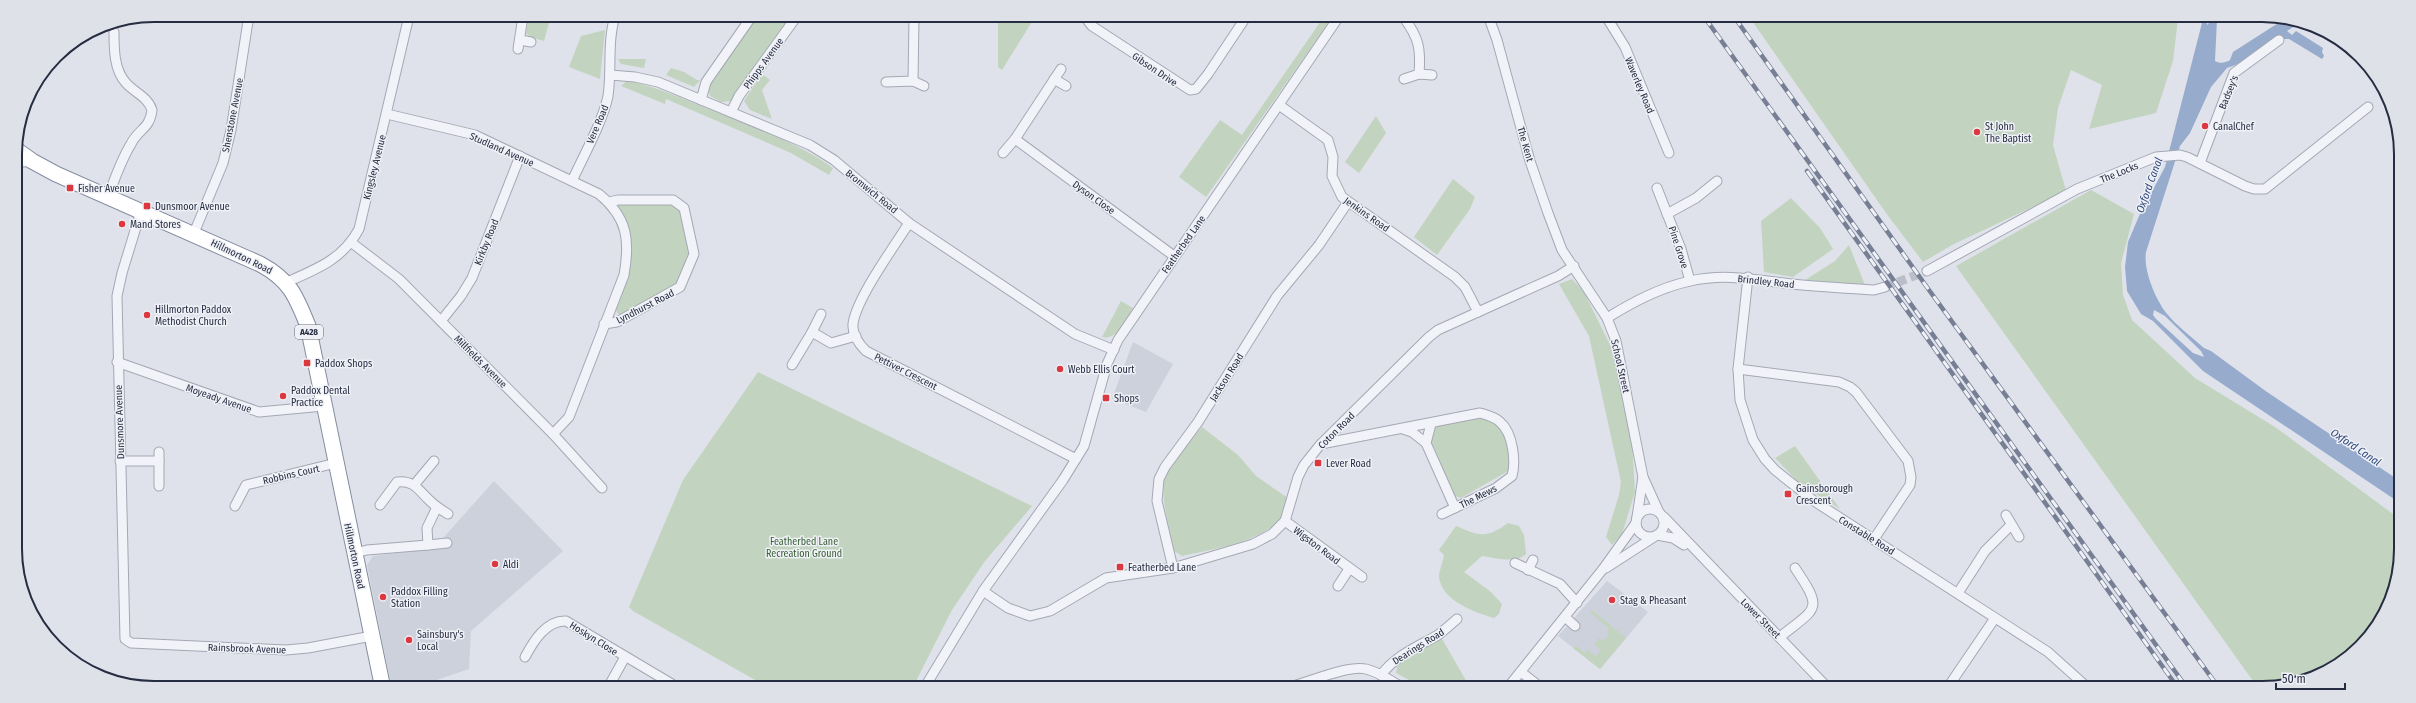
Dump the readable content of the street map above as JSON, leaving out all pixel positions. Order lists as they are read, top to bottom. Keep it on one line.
{"streets":{"highway":["Hillmorton Road","A428"],"street":["Phipps Avenue","Gibson Drive","Waverley Road","Badsey's","Shenstone Avenue","Vere Road","The Kent","Studland Avenue","Kingsley Avenue","The Locks","Bromwich Road","Dyson Close","Jenkins Road","Kirkby Road","Featherbed Lane","Pine Grove","Brindley Road","Lyndhurst Road","Millfields Avenue","School Street","Pettiver Crescent","Jackson Road","Moyeady Avenue","Dunsmore Avenue","Coton Road","Robbins Court","The Mews","Constable Road","Wigston Road","Lower Street","Hoskyn Close","Dearings Road","Rainsbrook Avenue"]},"crossings":[["Phipps Avenue","Bromwich Road"],["Badsey's","The Locks"],["Shenstone Avenue","Hillmorton Road"],["Vere Road","Studland Avenue"],["Vere Road","Bromwich Road"],["The Kent","School Street"],["The Kent","Coton Road"],["Studland Avenue","Kingsley Avenue"],["Studland Avenue","Kirkby Road"],["Studland Avenue","Lyndhurst Road"],["Kingsley Avenue","Hillmorton Road"],["Kingsley Avenue","Millfields Avenue"],["Bromwich Road","Featherbed Lane"],["Dyson Close","Featherbed Lane"],["Jenkins Road","Featherbed Lane"],["Jenkins Road","Jackson Road"],["Jenkins Road","Coton Road"],["Kirkby Road","Millfields Avenue"],["Featherbed Lane","Pettiver Crescent"],["Featherbed Lane","Coton Road"],["Pine Grove","Brindley Road"],["Hillmorton Road","Moyeady Avenue"],["Hillmorton Road","Dunsmore Avenue"],["Hillmorton Road","Robbins Court"],["Hillmorton Road","Rainsbrook Avenue"],["Brindley Road","School Street"],["Brindley Road","Constable Road"],["Lyndhurst Road","Millfields Avenue"],["School Street","Coton Road"],["School Street","Lower Street"],["Jackson Road","Coton Road"],["Moyeady Avenue","Dunsmore Avenue"],["Dunsmore Avenue","Rainsbrook Avenue"],["Coton Road","Wigston Road"]],"water":["Oxford Canal"],"parks":["Featherbed Lane Recreation Ground"],"places":{"other":["CanalChef","St John The Baptist","Mand Stores","Hillmorton Paddox Methodist Church","Webb Ellis Court","Paddox Dental Practice","Aldi","Paddox Filling Station","Stag & Pheasant","Sainsbury's Local"],"transit":["Fisher Avenue","Dunsmoor Avenue","Paddox Shops","Shops","Lever Road","Gainsborough Crescent","Featherbed Lane"]},"scale_bar":"50 m"}
